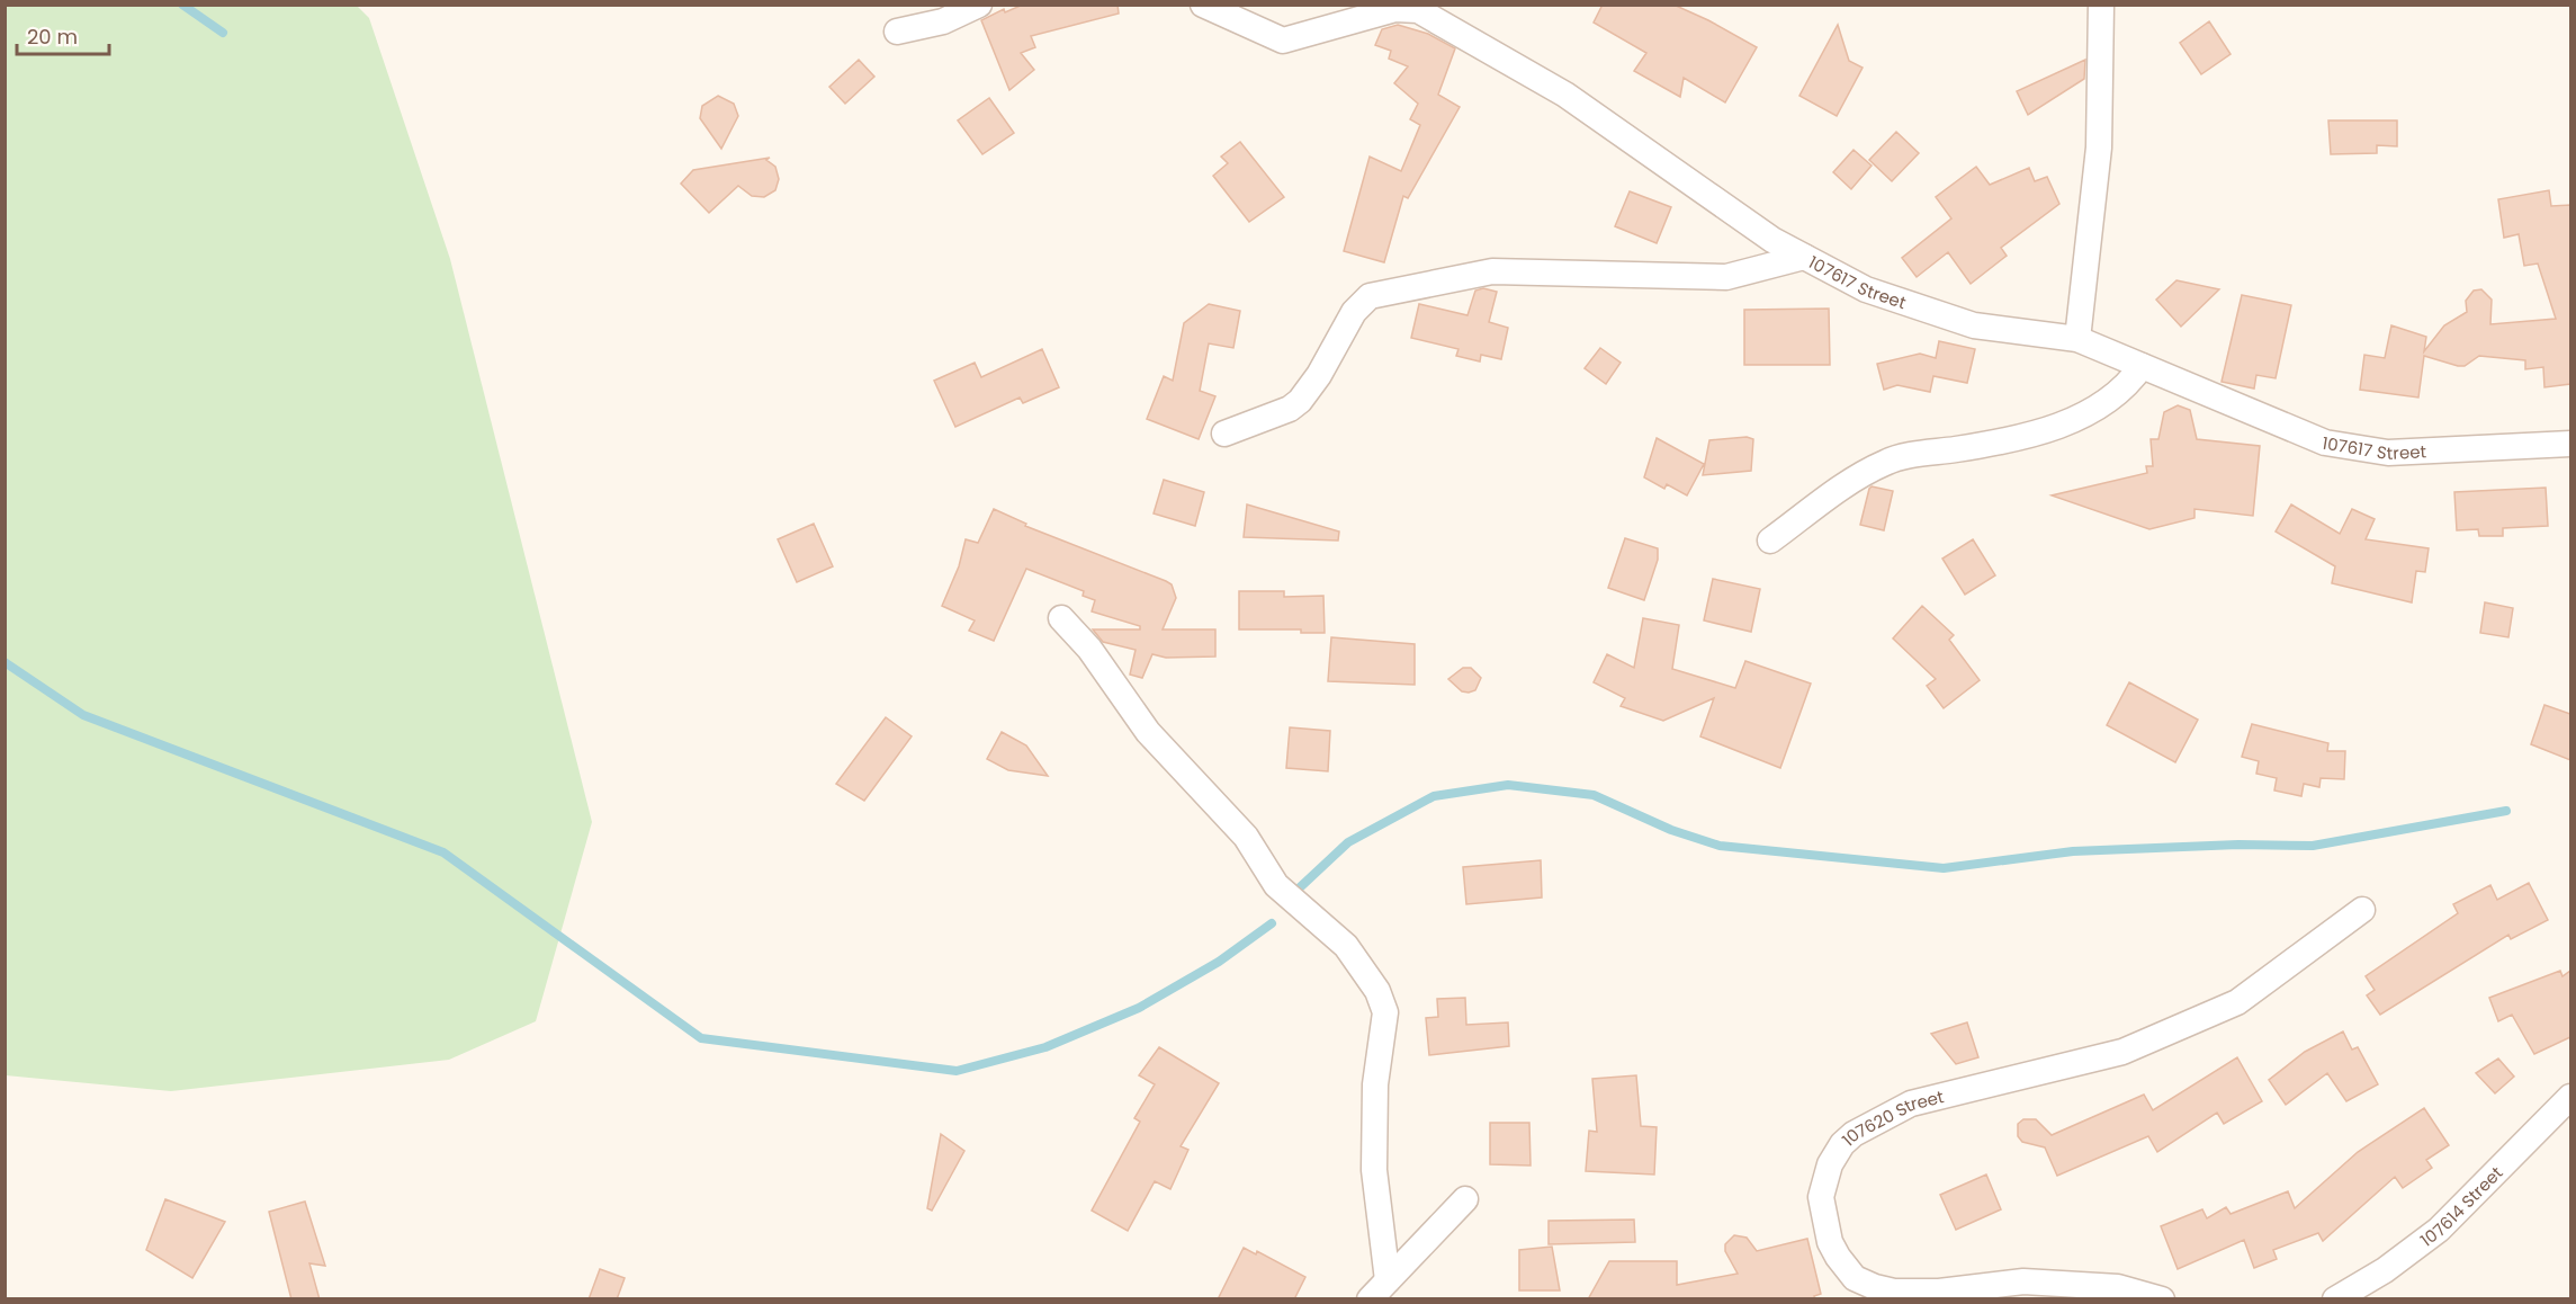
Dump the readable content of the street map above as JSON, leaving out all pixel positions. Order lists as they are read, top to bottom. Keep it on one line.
{"streets":{"street":["107617 Street","107620 Street","107614 Street"]},"scale_bar":"20 m"}
